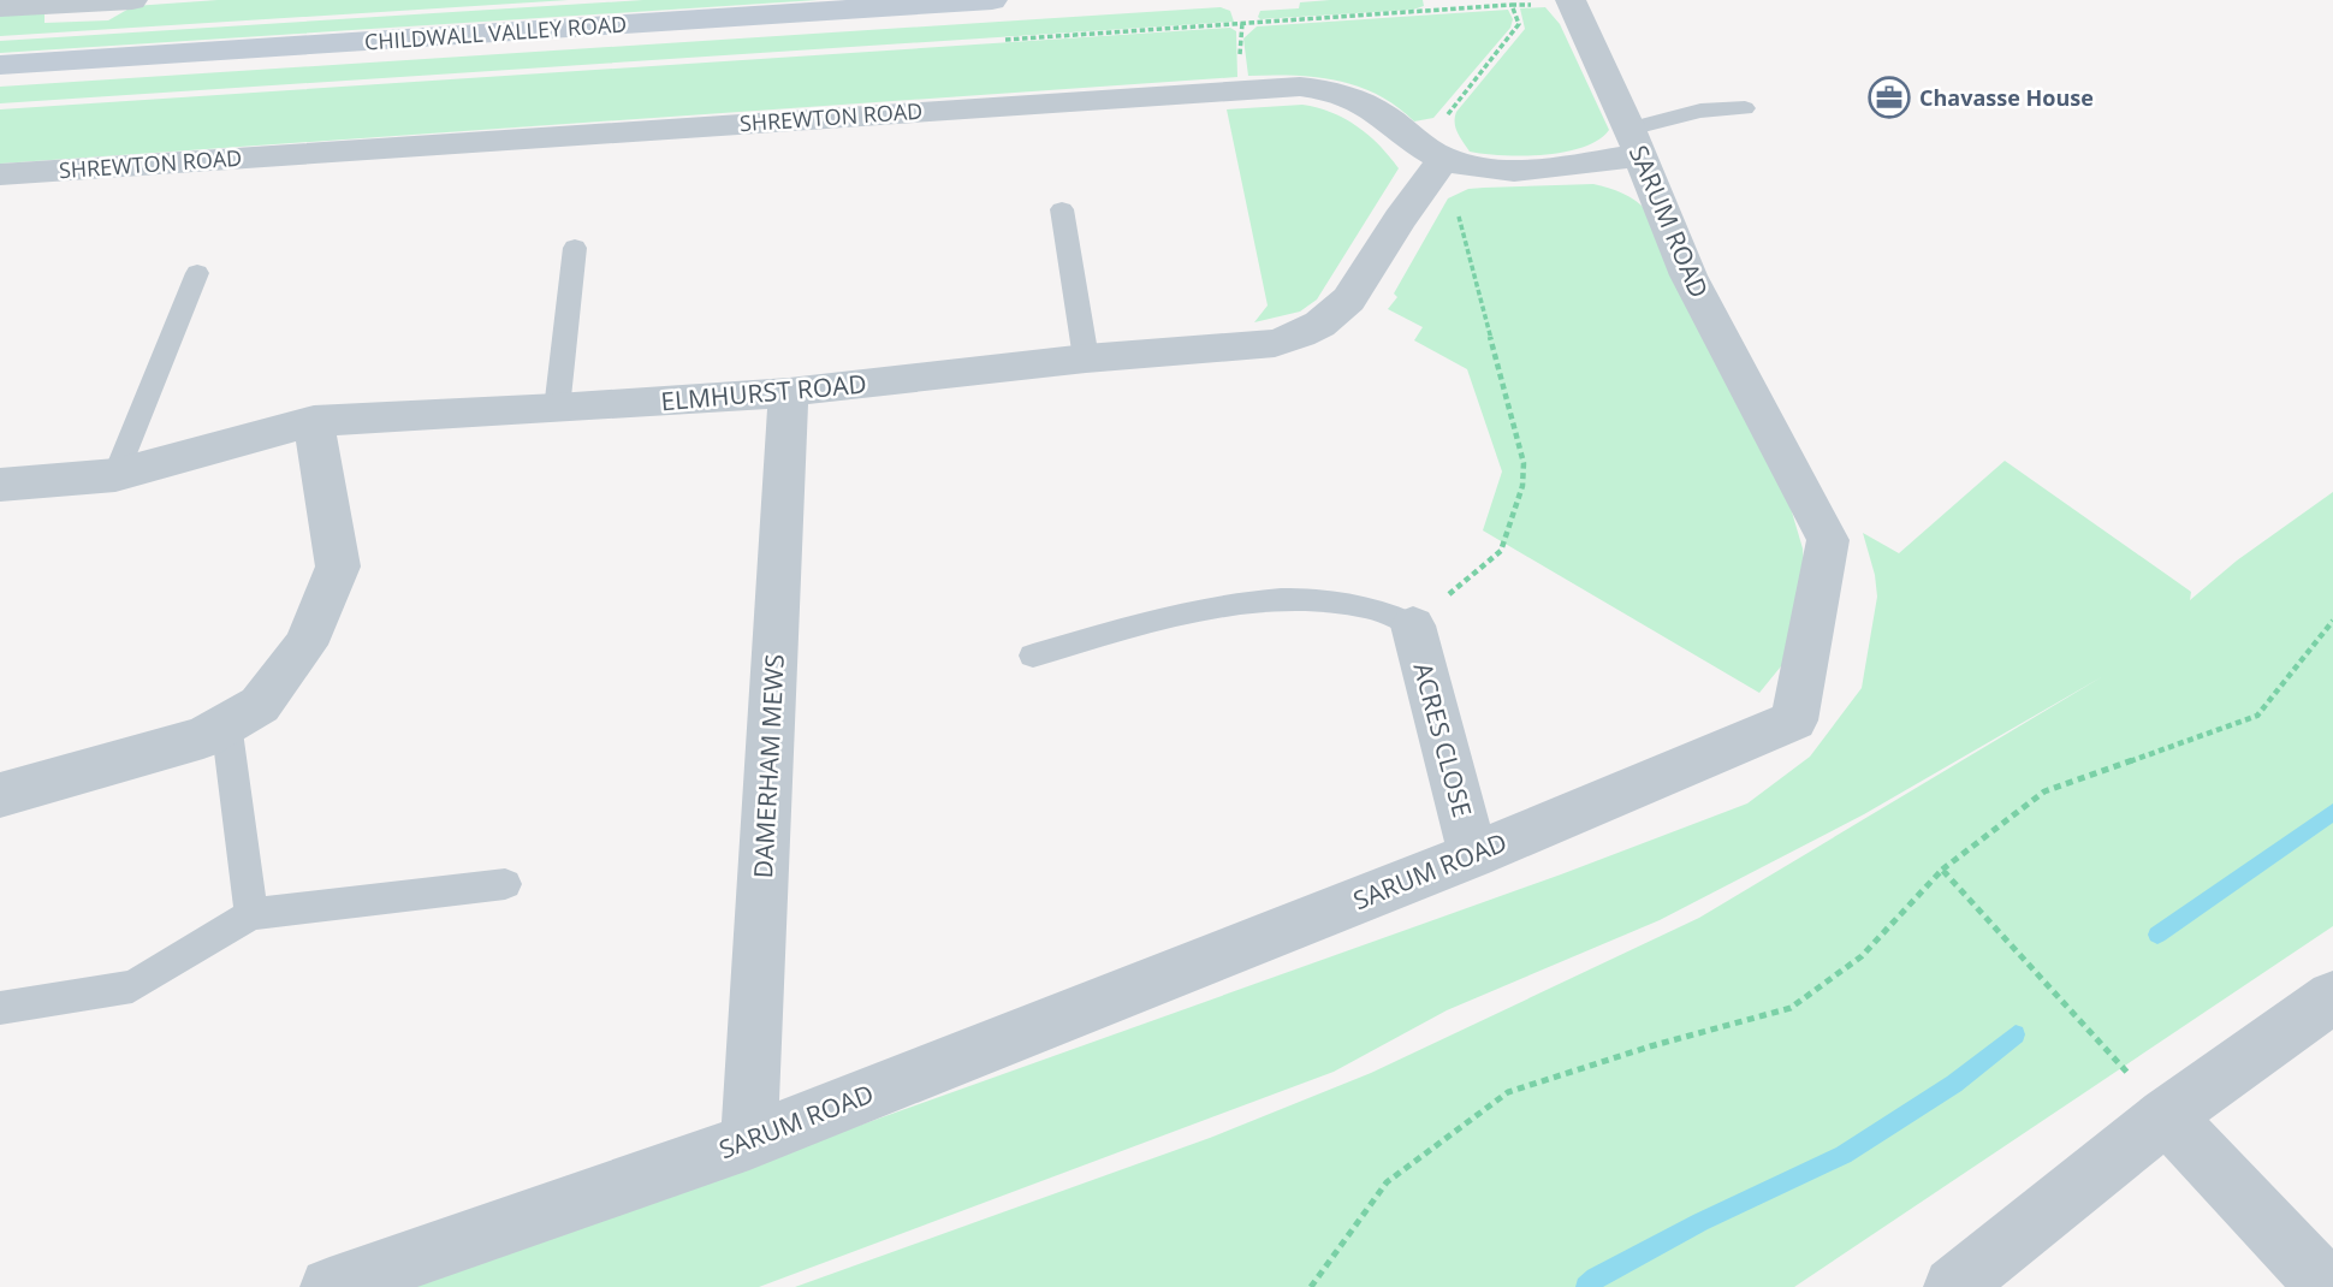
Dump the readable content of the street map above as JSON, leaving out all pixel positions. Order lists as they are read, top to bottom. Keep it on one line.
{"streets":{"main road":["CHILDWALL VALLEY ROAD"],"street":["SHREWTON ROAD","SARUM ROAD","ELMHURST ROAD","ACRES CLOSE","DAMERHAM MEWS"]},"crossings":[["SHREWTON ROAD","SARUM ROAD"],["SHREWTON ROAD","ELMHURST ROAD"],["SARUM ROAD","ACRES CLOSE"],["SARUM ROAD","DAMERHAM MEWS"],["ELMHURST ROAD","DAMERHAM MEWS"]],"places":{"office":["Chavasse House"]}}
